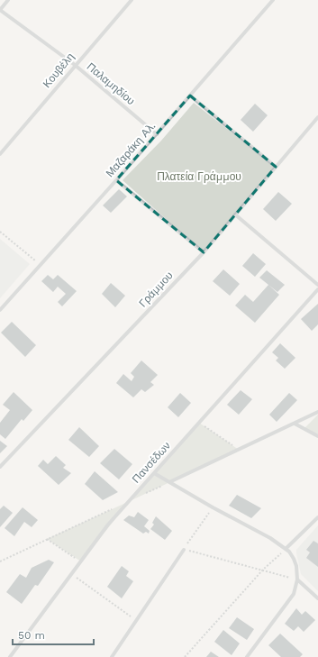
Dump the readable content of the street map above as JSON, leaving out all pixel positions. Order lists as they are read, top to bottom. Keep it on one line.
{"streets":{"street":["Κουβέλη","Παλαμηδίου","Μαζαράκη Αλ.","Γράμμου","Πανσέδων"]},"crossings":[["Κουβέλη","Παλαμηδίου"],["Παλαμηδίου","Μαζαράκη Αλ."]],"parks":["Πλατεία Γράμμου"],"scale_bar":"50 m"}
